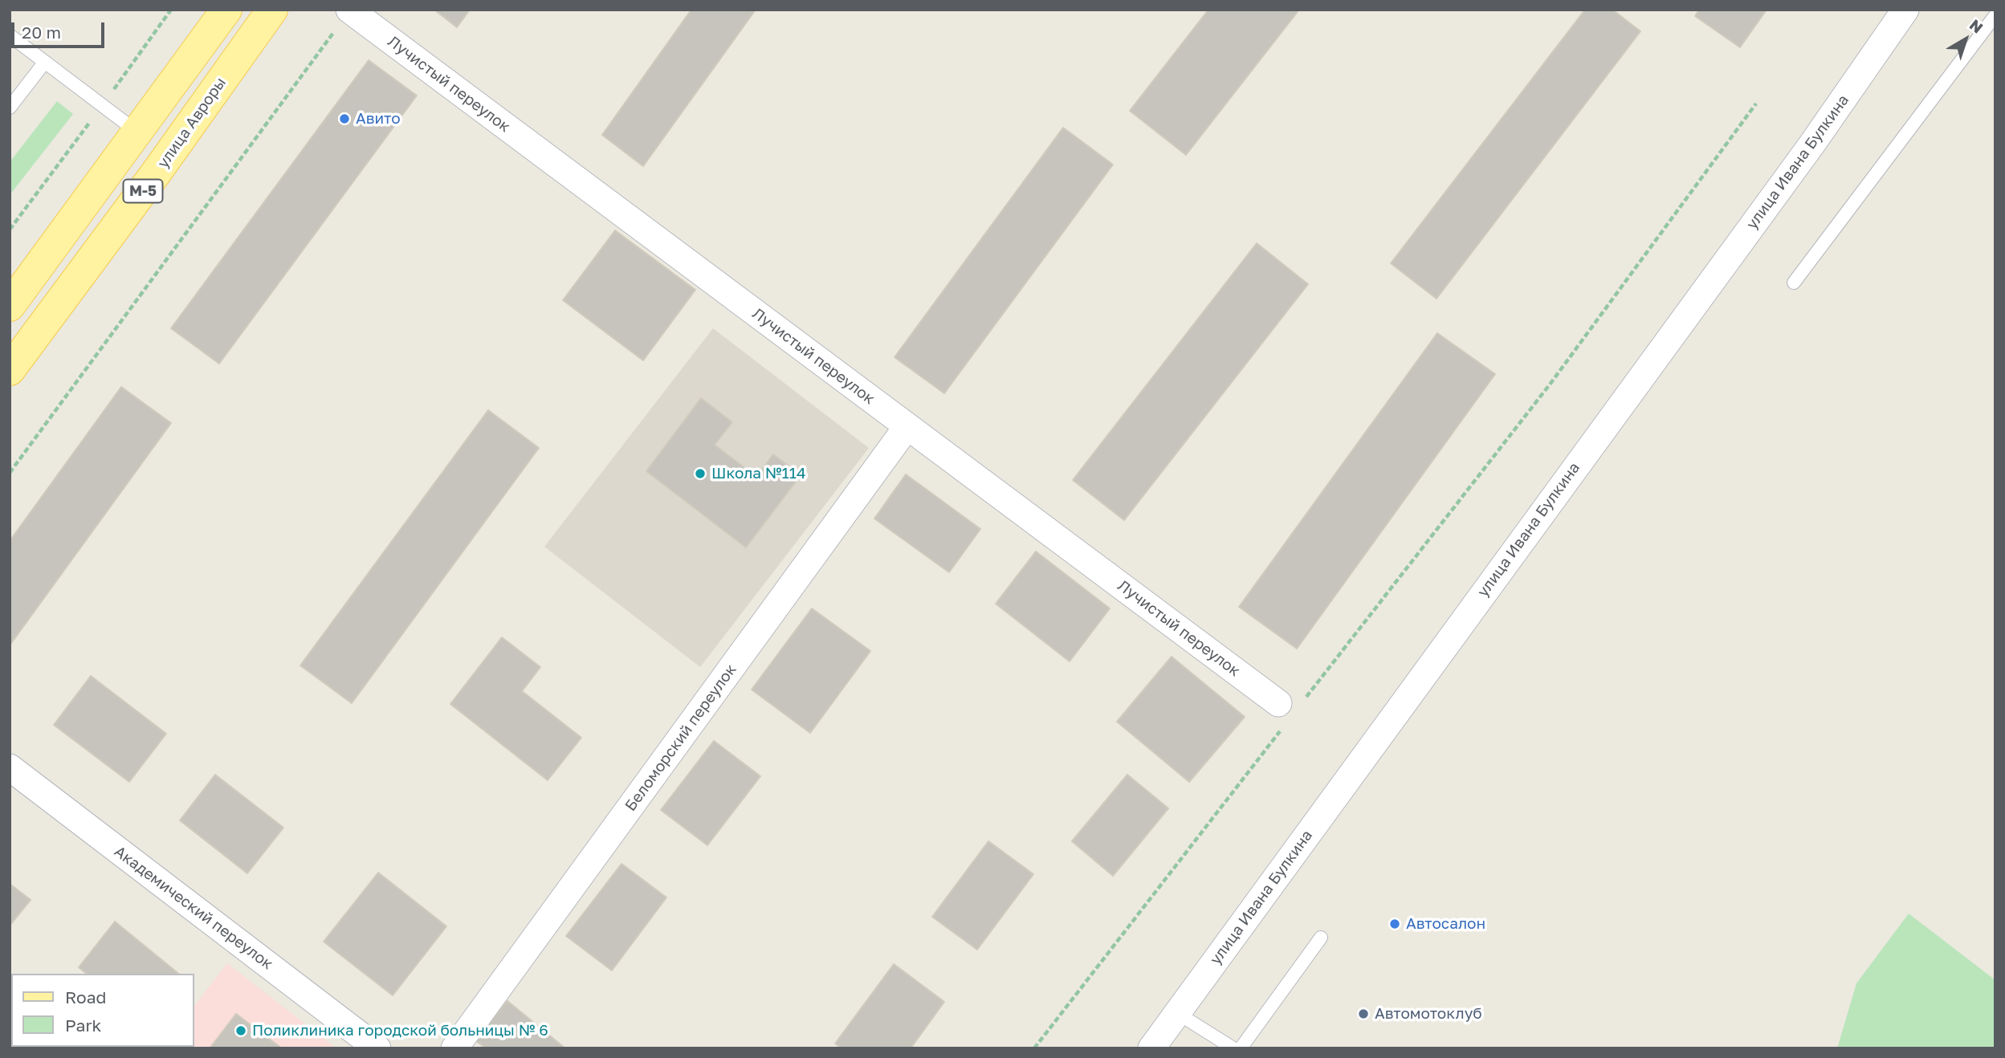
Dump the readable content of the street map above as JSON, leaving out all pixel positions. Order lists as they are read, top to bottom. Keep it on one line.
{"streets":{"main road":["улица Авроры","М-5"],"street":["Лучистый переулок","улица Ивана Булкина","Беломорский переулок","Академический переулок"]},"crossings":[["Лучистый переулок","Беломорский переулок"]],"places":["Авито","Школа №114","Автосалон","Автомотоклуб","Поликлиника городской больницы № 6"],"legend":["Road","Park"],"scale_bar":"20 m","north":"top right"}
